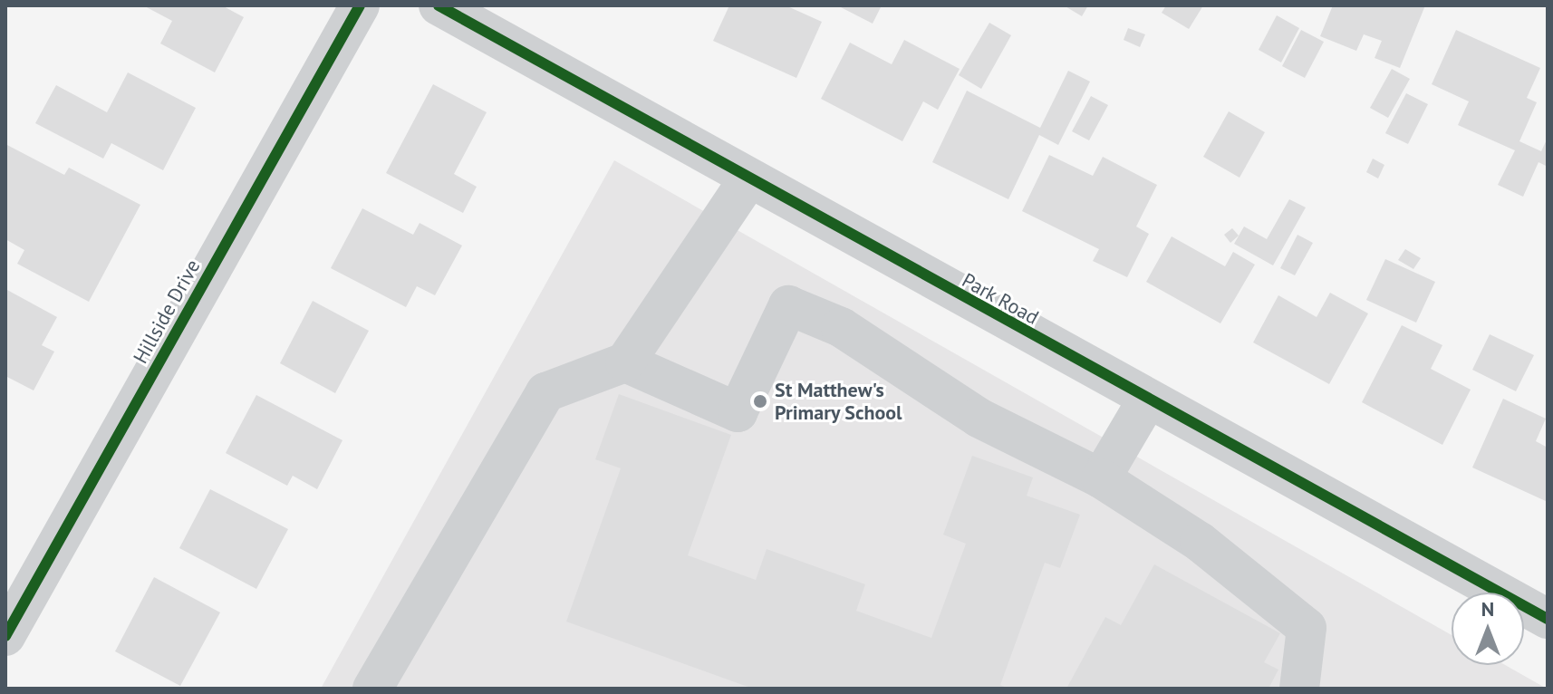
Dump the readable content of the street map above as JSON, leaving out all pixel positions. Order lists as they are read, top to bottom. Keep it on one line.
{"streets":{"street":["Park Road","Hillside Drive"]},"places":["St Matthew's Primary School"],"north":"top"}
